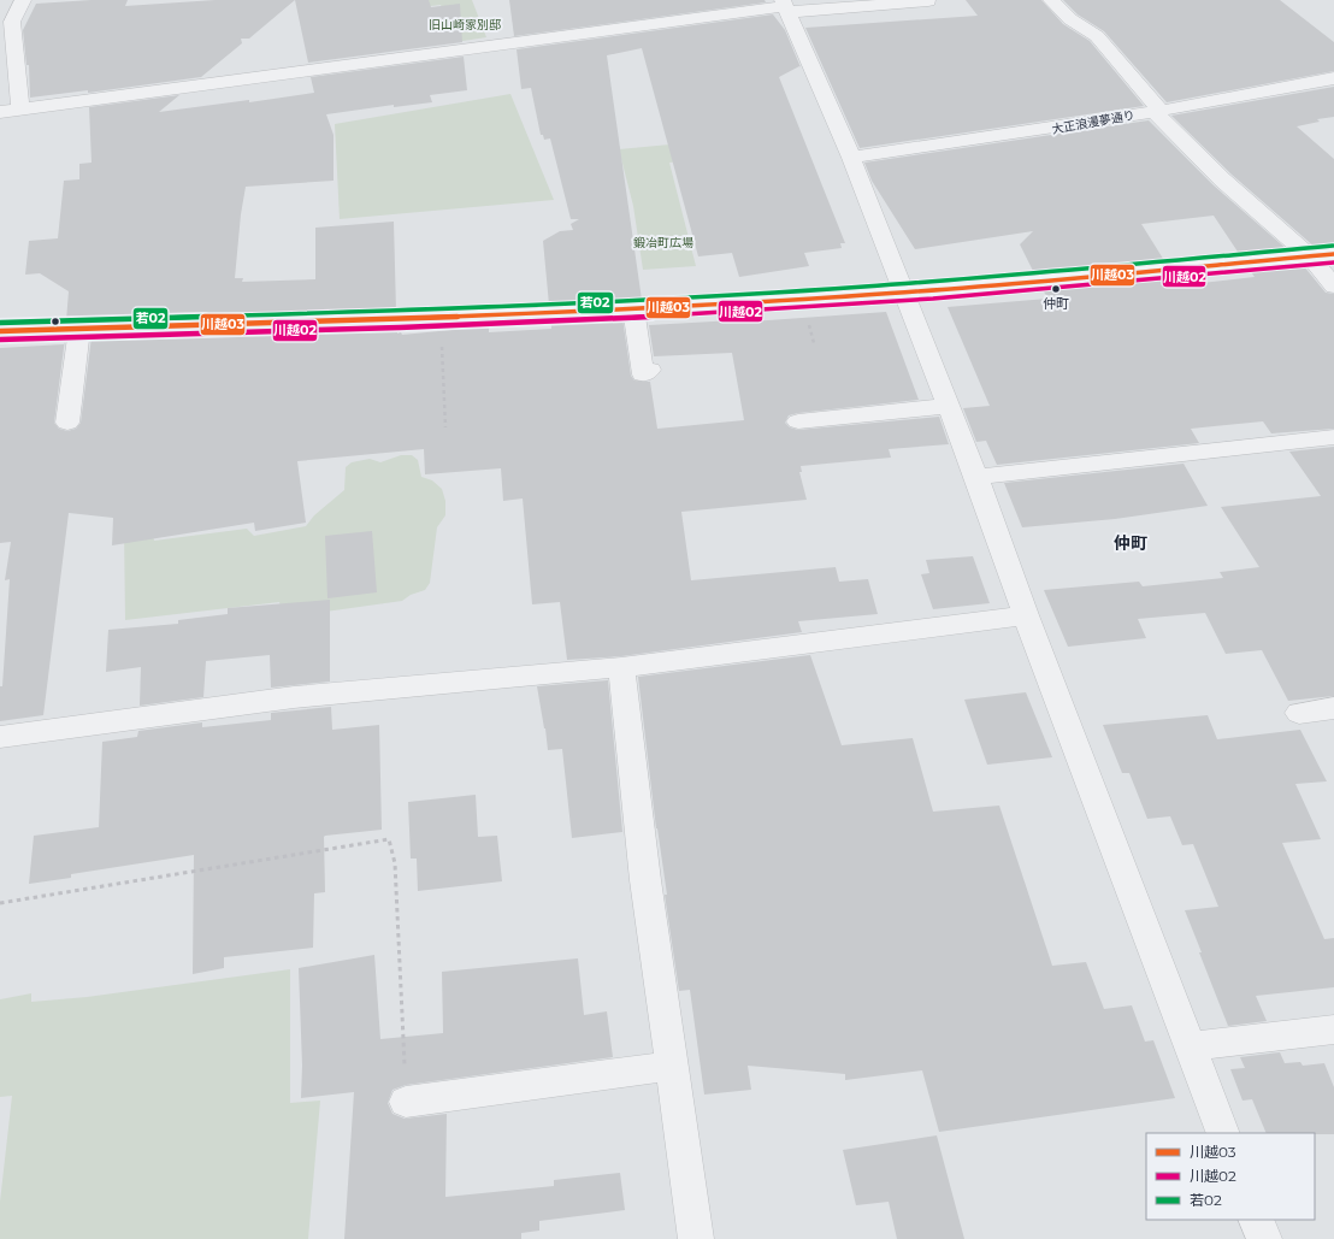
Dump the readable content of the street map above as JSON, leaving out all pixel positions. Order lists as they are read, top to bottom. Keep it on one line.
{"streets":{"street":["大正浪漫夢通り"]},"districts":["仲町"],"parks":["旧山崎家別邸","鍛冶町広場"],"places":["仲町"],"lines":["transit line 若02","transit line 川越03","transit line 川越02"],"legend":["川越03","川越02","若02"]}
